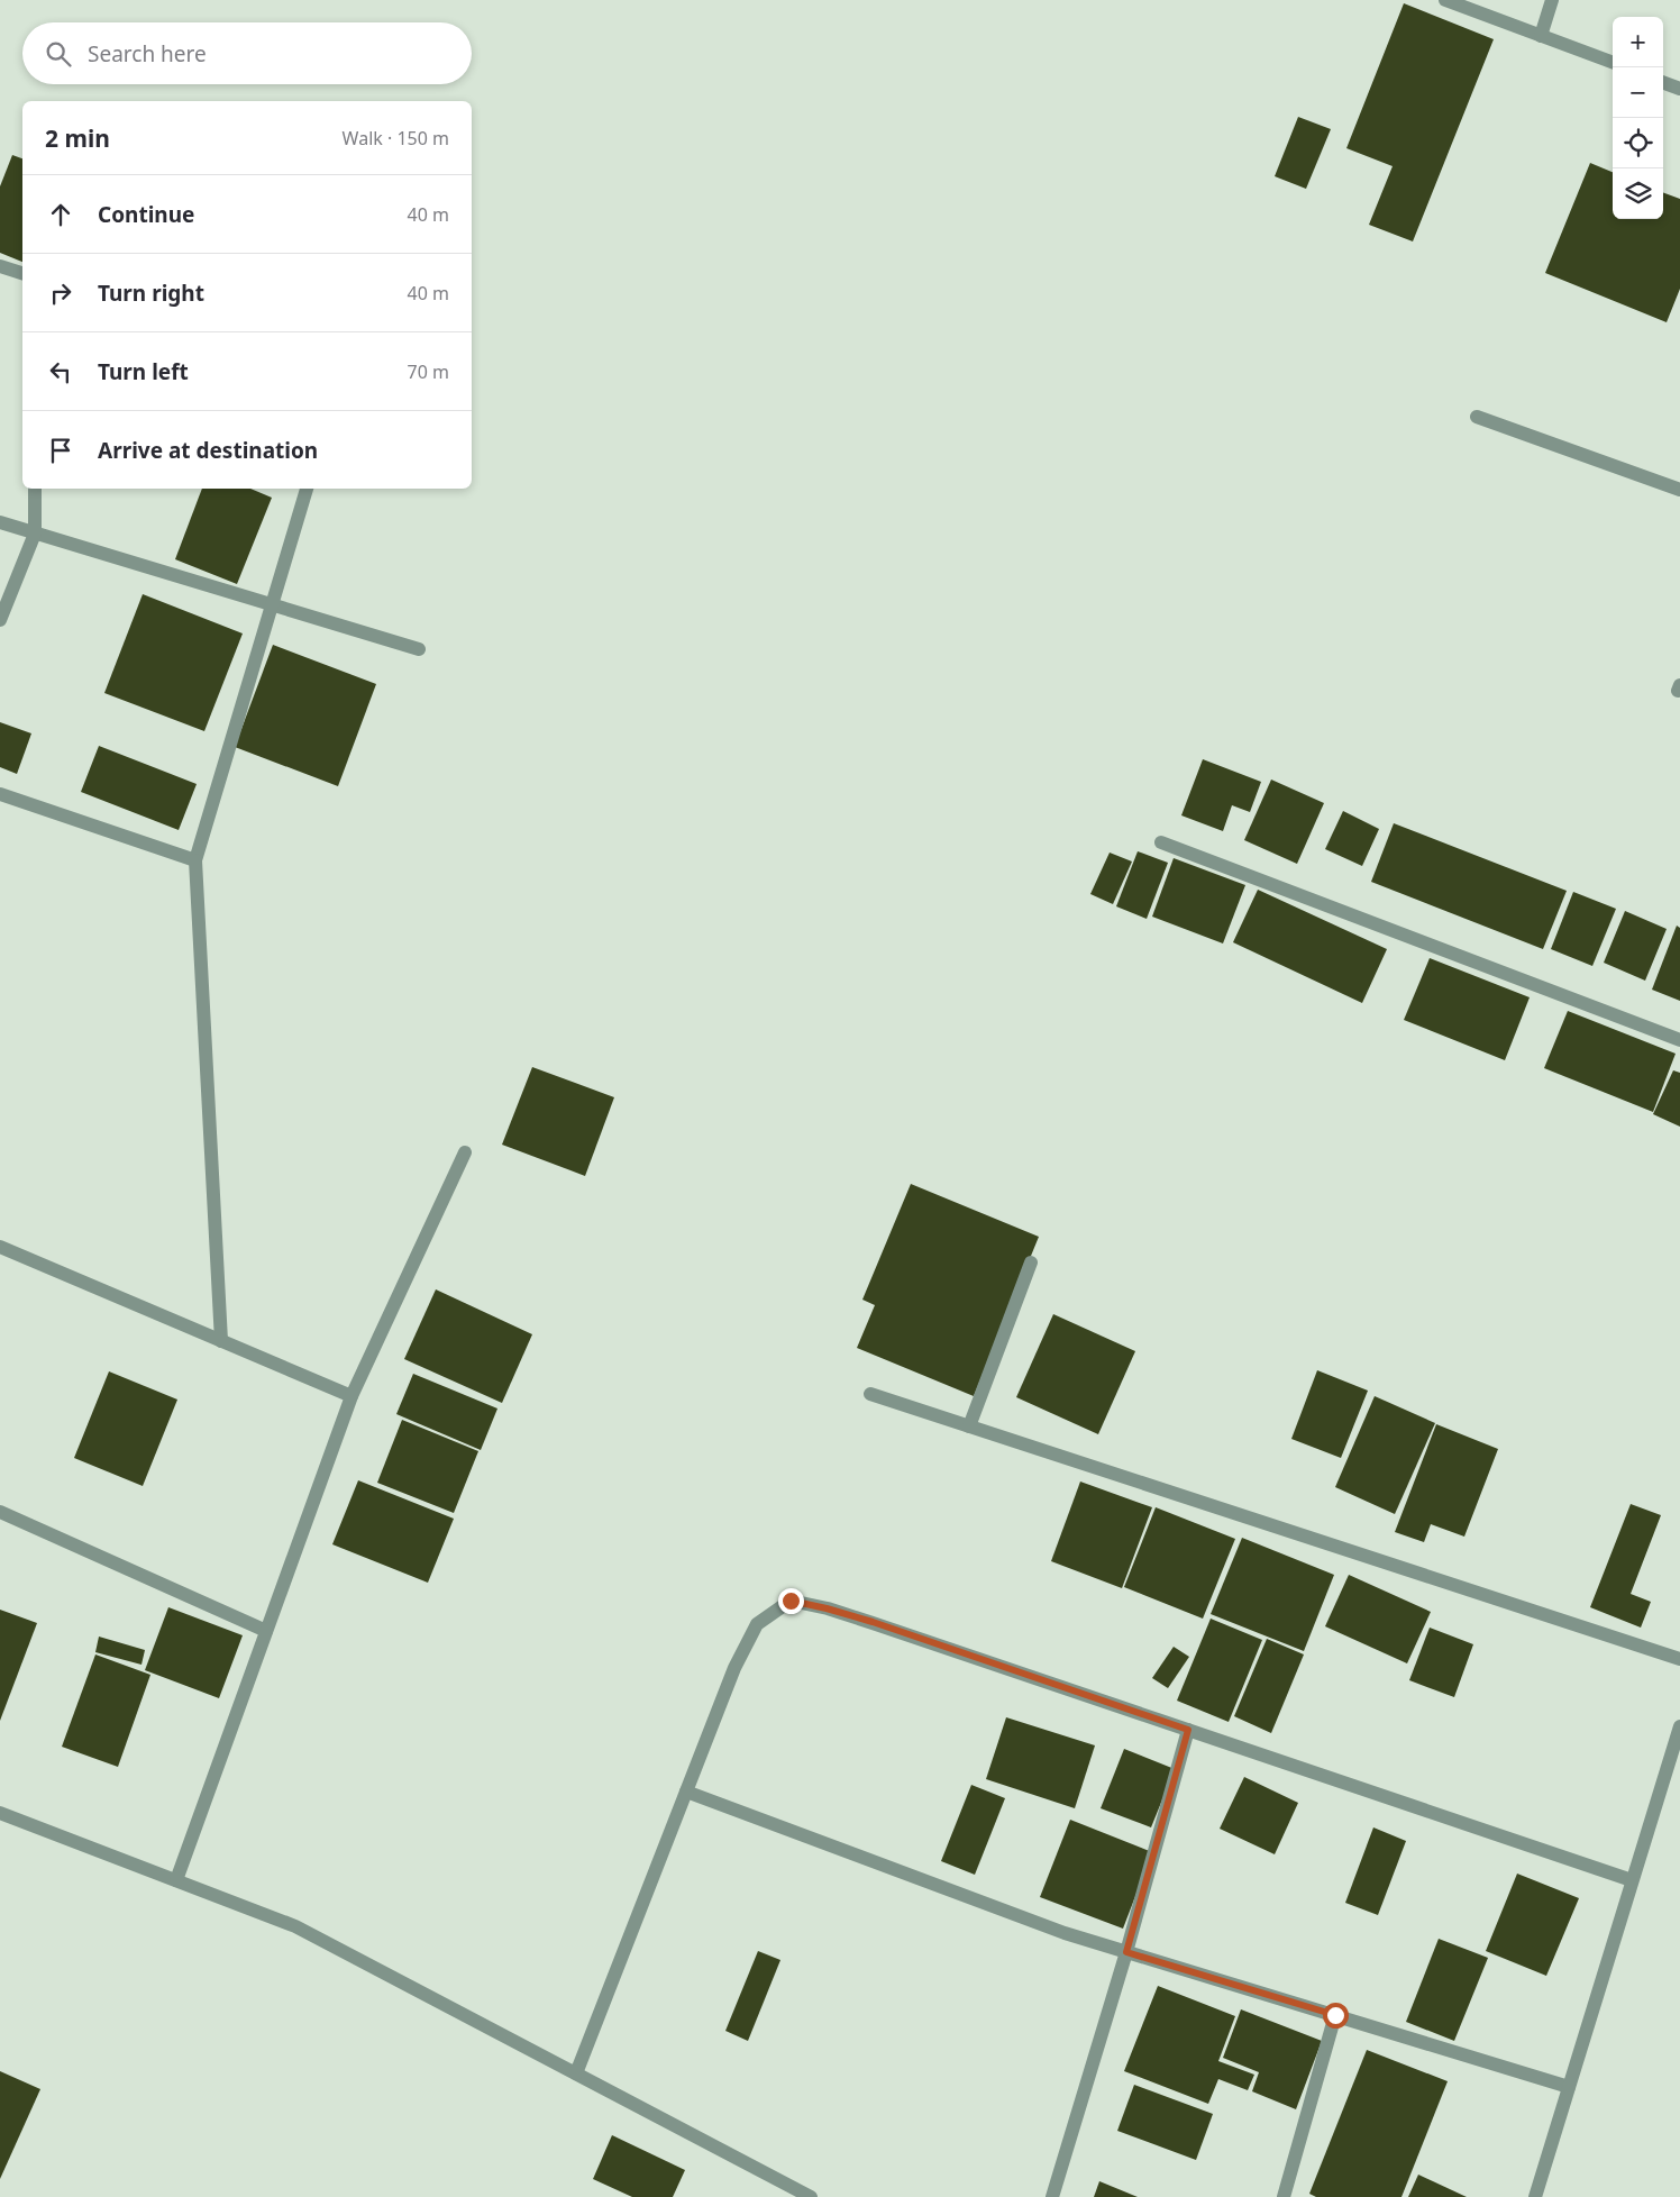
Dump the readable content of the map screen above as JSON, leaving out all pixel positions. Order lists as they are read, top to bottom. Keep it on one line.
{"page":{"map_buttons":["+","−"],"search":"Search here","heading":["2 min","Walk · 150 m"],"list":[["Continue","40 m"],["Turn right","40 m"],["Turn left","70 m"],"Arrive at destination"]}}
